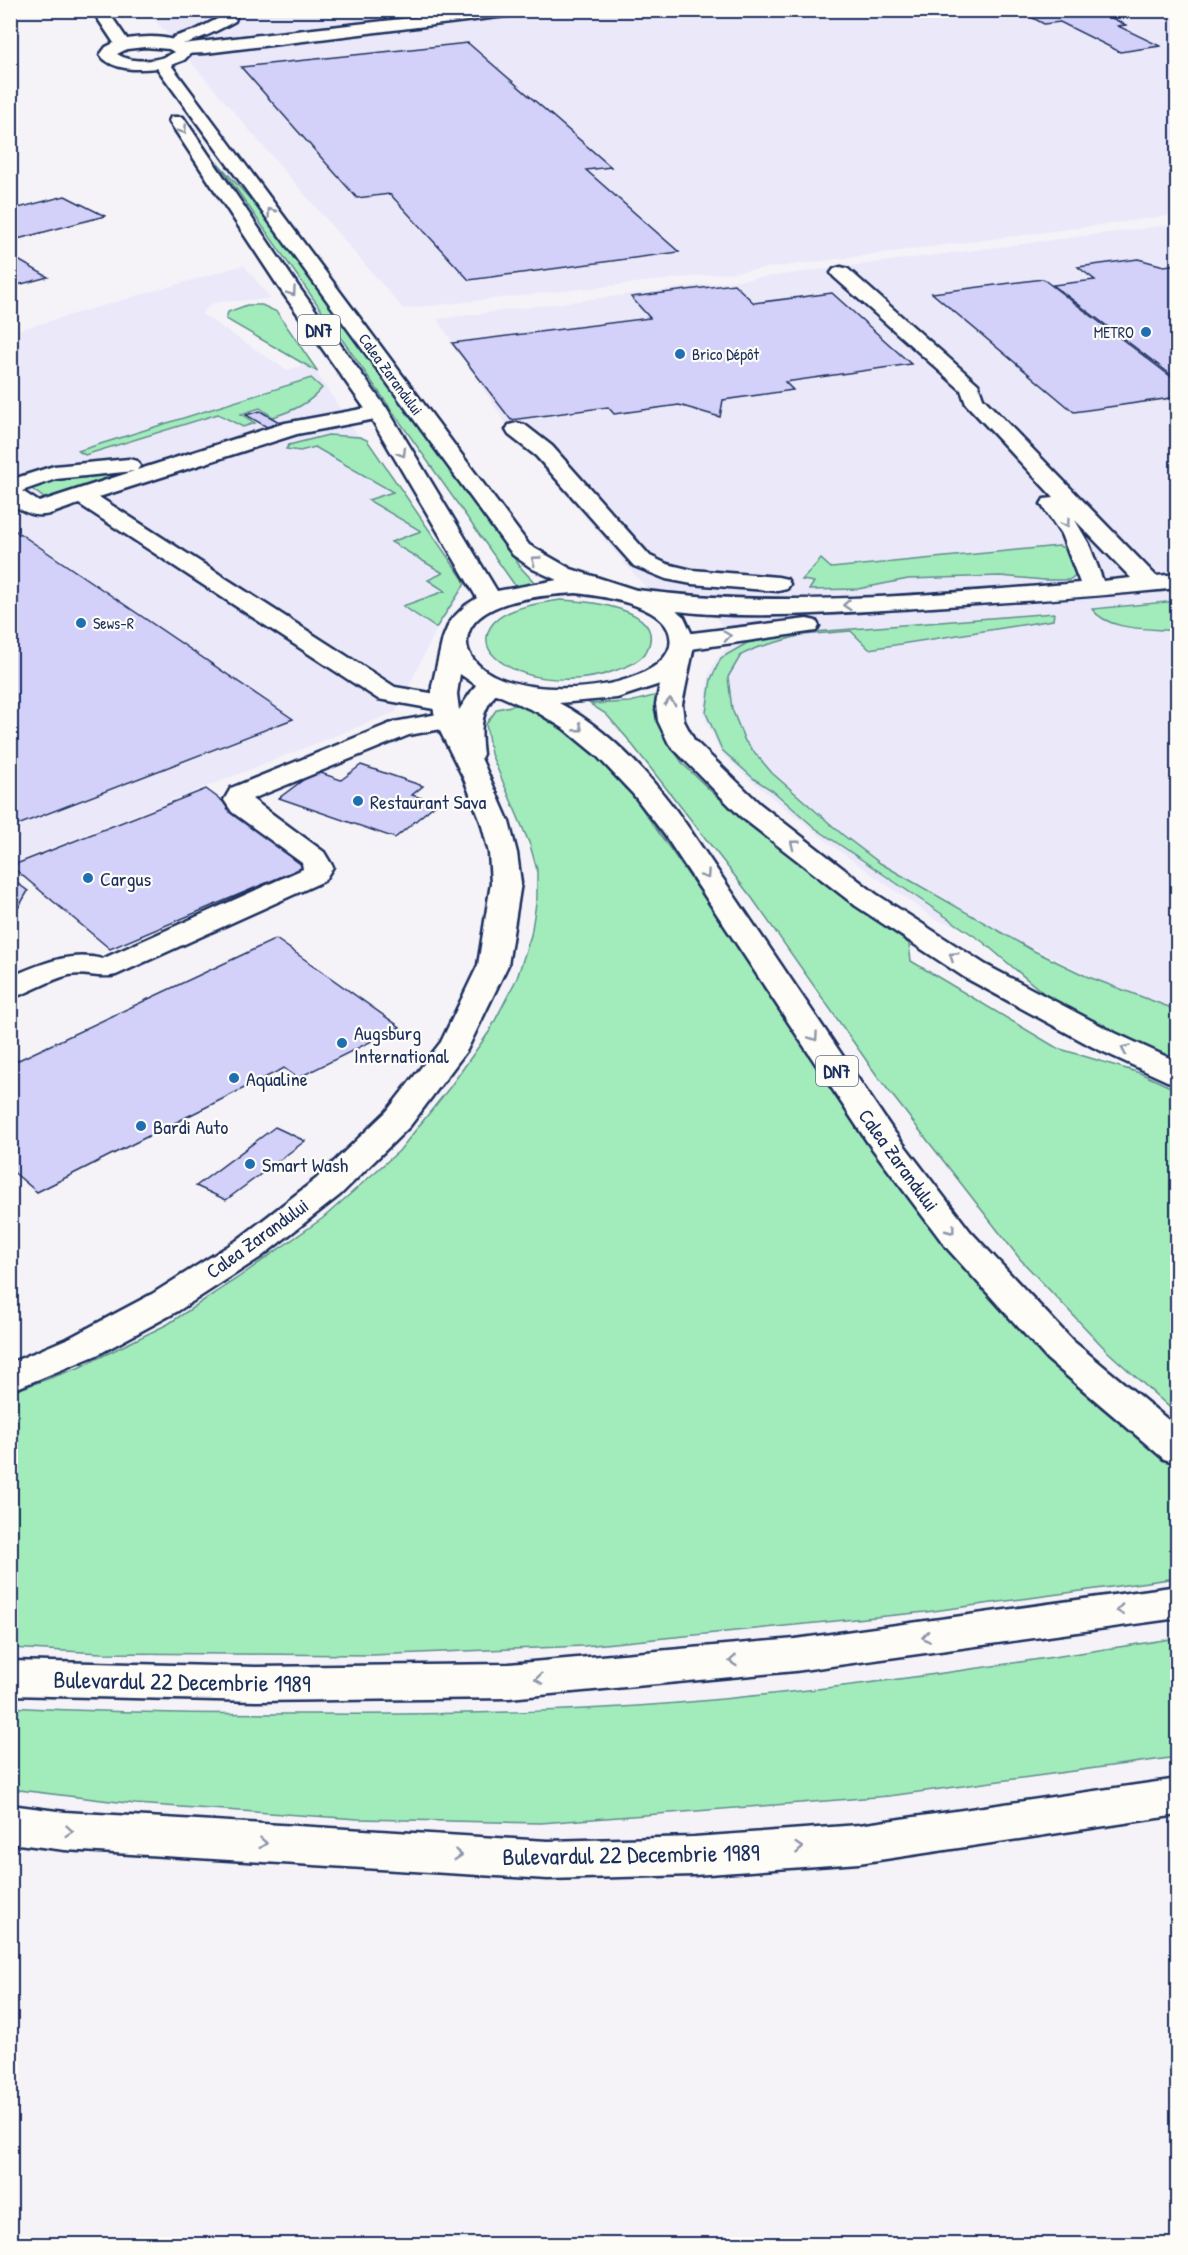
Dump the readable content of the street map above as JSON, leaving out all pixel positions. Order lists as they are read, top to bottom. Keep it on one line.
{"streets":{"main road":["DN7","Calea Zarandului","Bulevardul 22 Decembrie 1989"]},"places":["METRO","Brico Dépôt","Sews-R","Restaurant Sava","Cargus","Augsburg International","Aqualine","Bardi Auto","Smart Wash"]}
